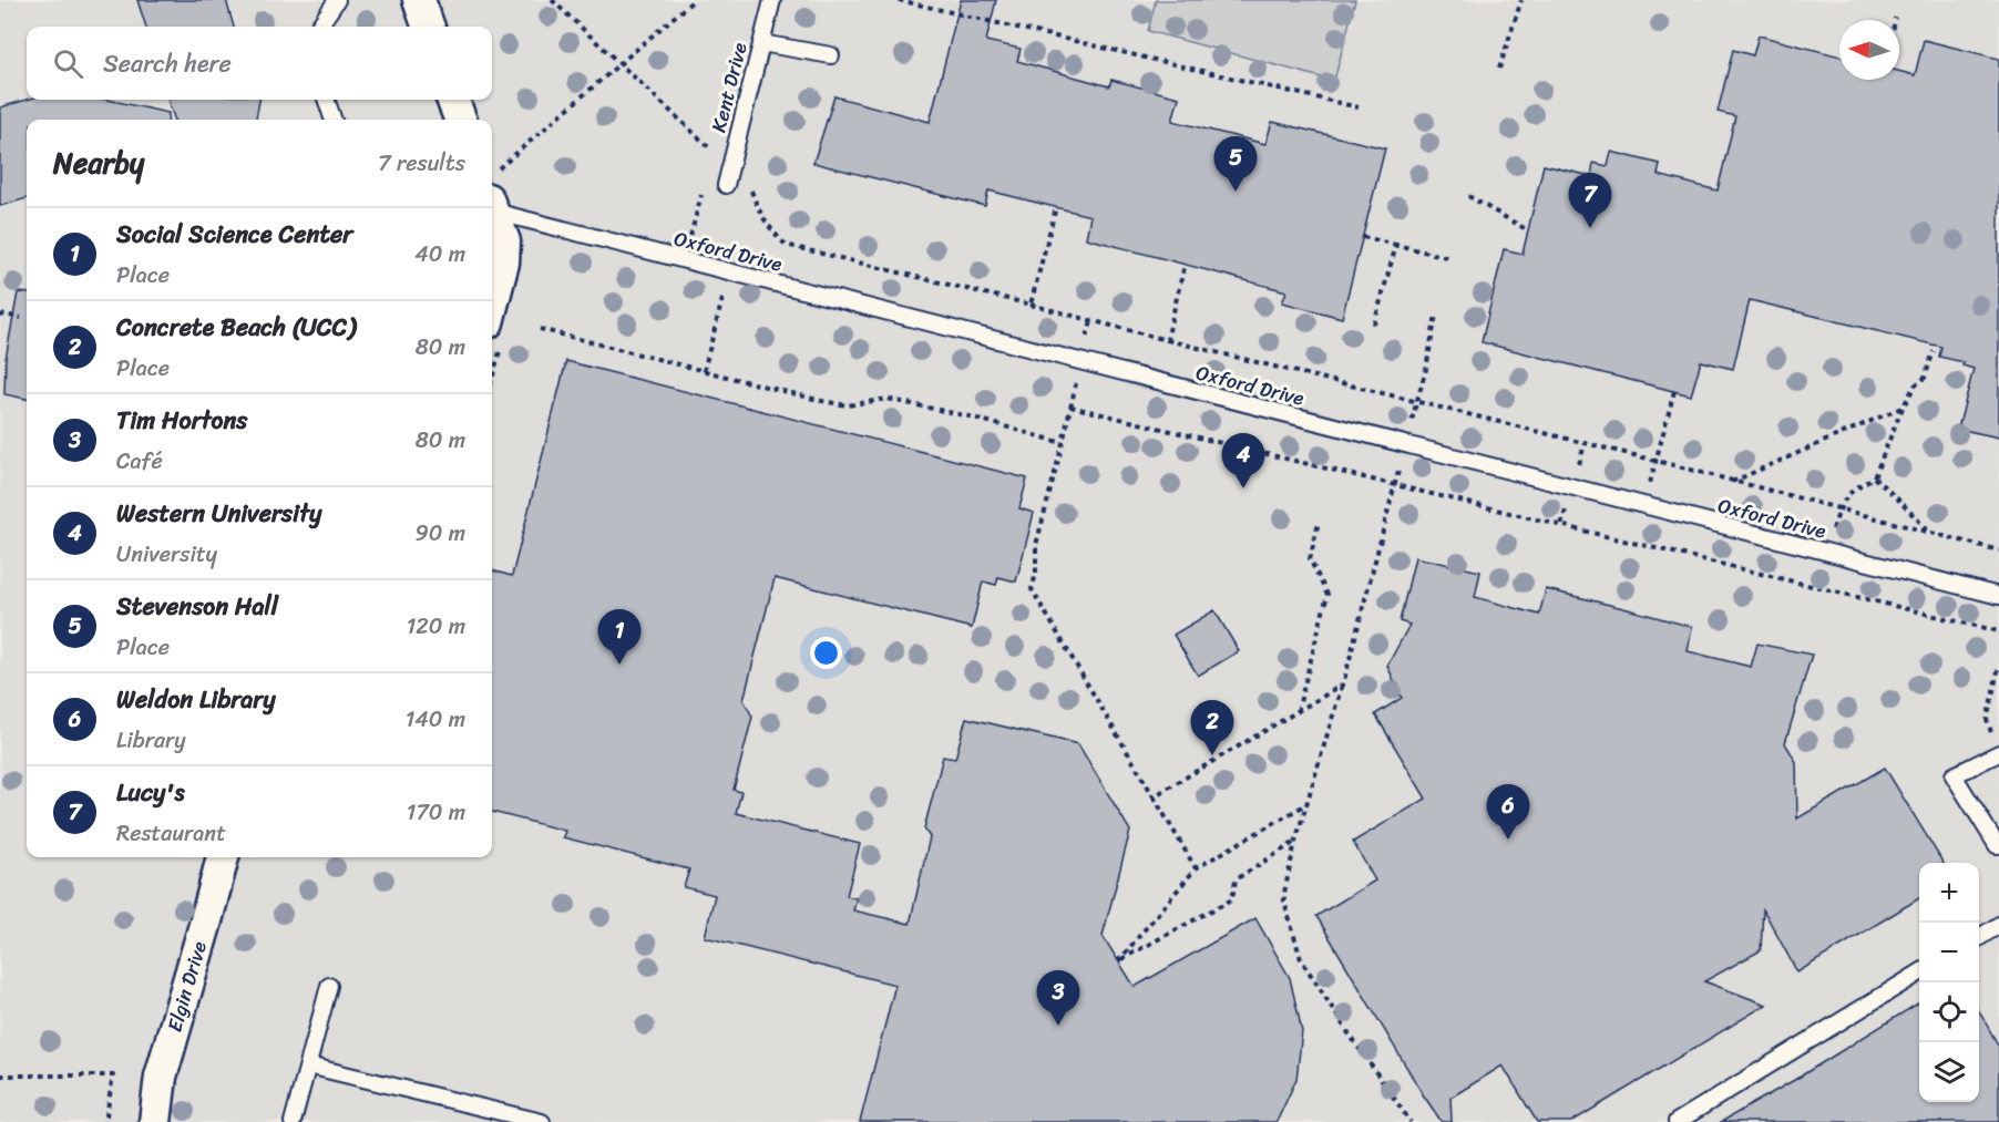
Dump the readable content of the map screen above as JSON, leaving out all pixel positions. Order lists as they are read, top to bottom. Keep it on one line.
{"streets":{"street":["Elgin Drive"],"lane":["Kent Drive","Oxford Drive"]},"north":"left","page":{"search":"Search here","heading":["Nearby","7 results"],"pins":["5","7","4","1","2","6","3"],"list":[{"mark":"1","name":"Social Science Center","note":"Place","value":"40 m"},{"mark":"2","name":"Concrete Beach (UCC)","note":"Place","value":"80 m"},{"mark":"3","name":"Tim Hortons","note":"Café","value":"80 m"},{"mark":"4","name":"Western University","note":"University","value":"90 m"},{"mark":"5","name":"Stevenson Hall","note":"Place","value":"120 m"},{"mark":"6","name":"Weldon Library","note":"Library","value":"140 m"},{"mark":"7","name":"Lucy's","note":"Restaurant","value":"170 m"}],"map_buttons":["+","−"]}}
